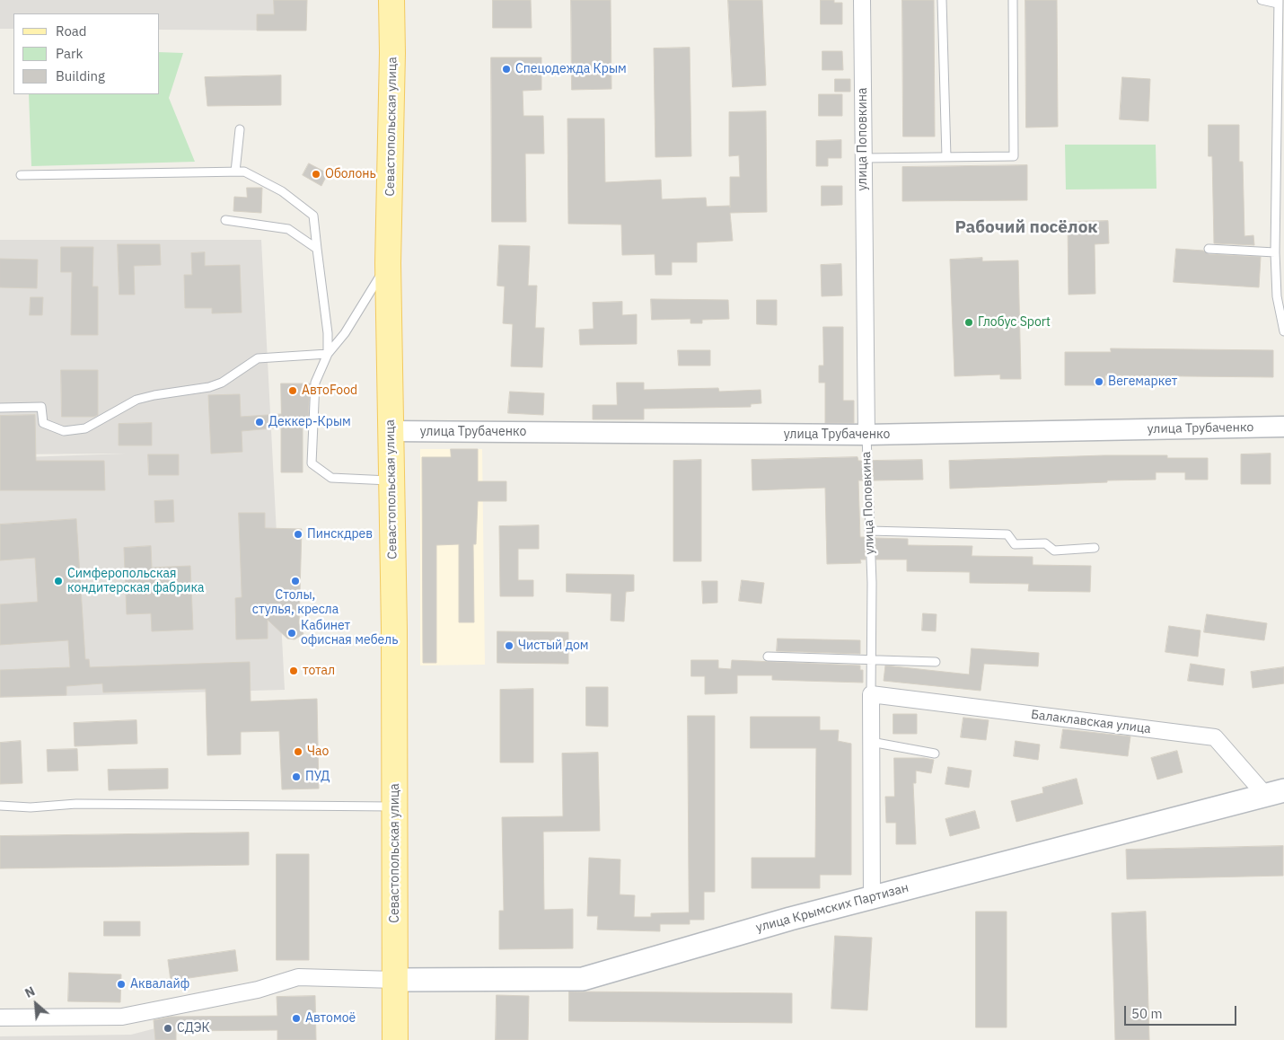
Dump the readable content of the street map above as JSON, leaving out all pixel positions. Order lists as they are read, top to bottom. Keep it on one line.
{"streets":{"main road":["Севастопольская улица","улица Крымских Партизан"],"street":["улица Поповкина","улица Трубаченко","Балаклавская улица"]},"crossings":[["Севастопольская улица","улица Трубаченко"],["Севастопольская улица","улица Крымских Партизан"],["улица Поповкина","улица Трубаченко"],["улица Поповкина","Балаклавская улица"],["улица Поповкина","улица Крымских Партизан"],["Балаклавская улица","улица Крымских Партизан"]],"districts":["Рабочий посёлок"],"places":["Спецодежда Крым","Оболонь","Глобус Sport","Вегемаркет","АвтоFood","Деккер-Крым","Пинскдрев","Симферопольская кондитерская фабрика","Столы, стулья, кресла","Кабинет офисная мебель","Чистый дом","тотал","Чао","ПУД","Аквалайф","Автомоё","СДЭК"],"legend":["Road","Park","Building"],"scale_bar":"50 m","north":"top left"}
